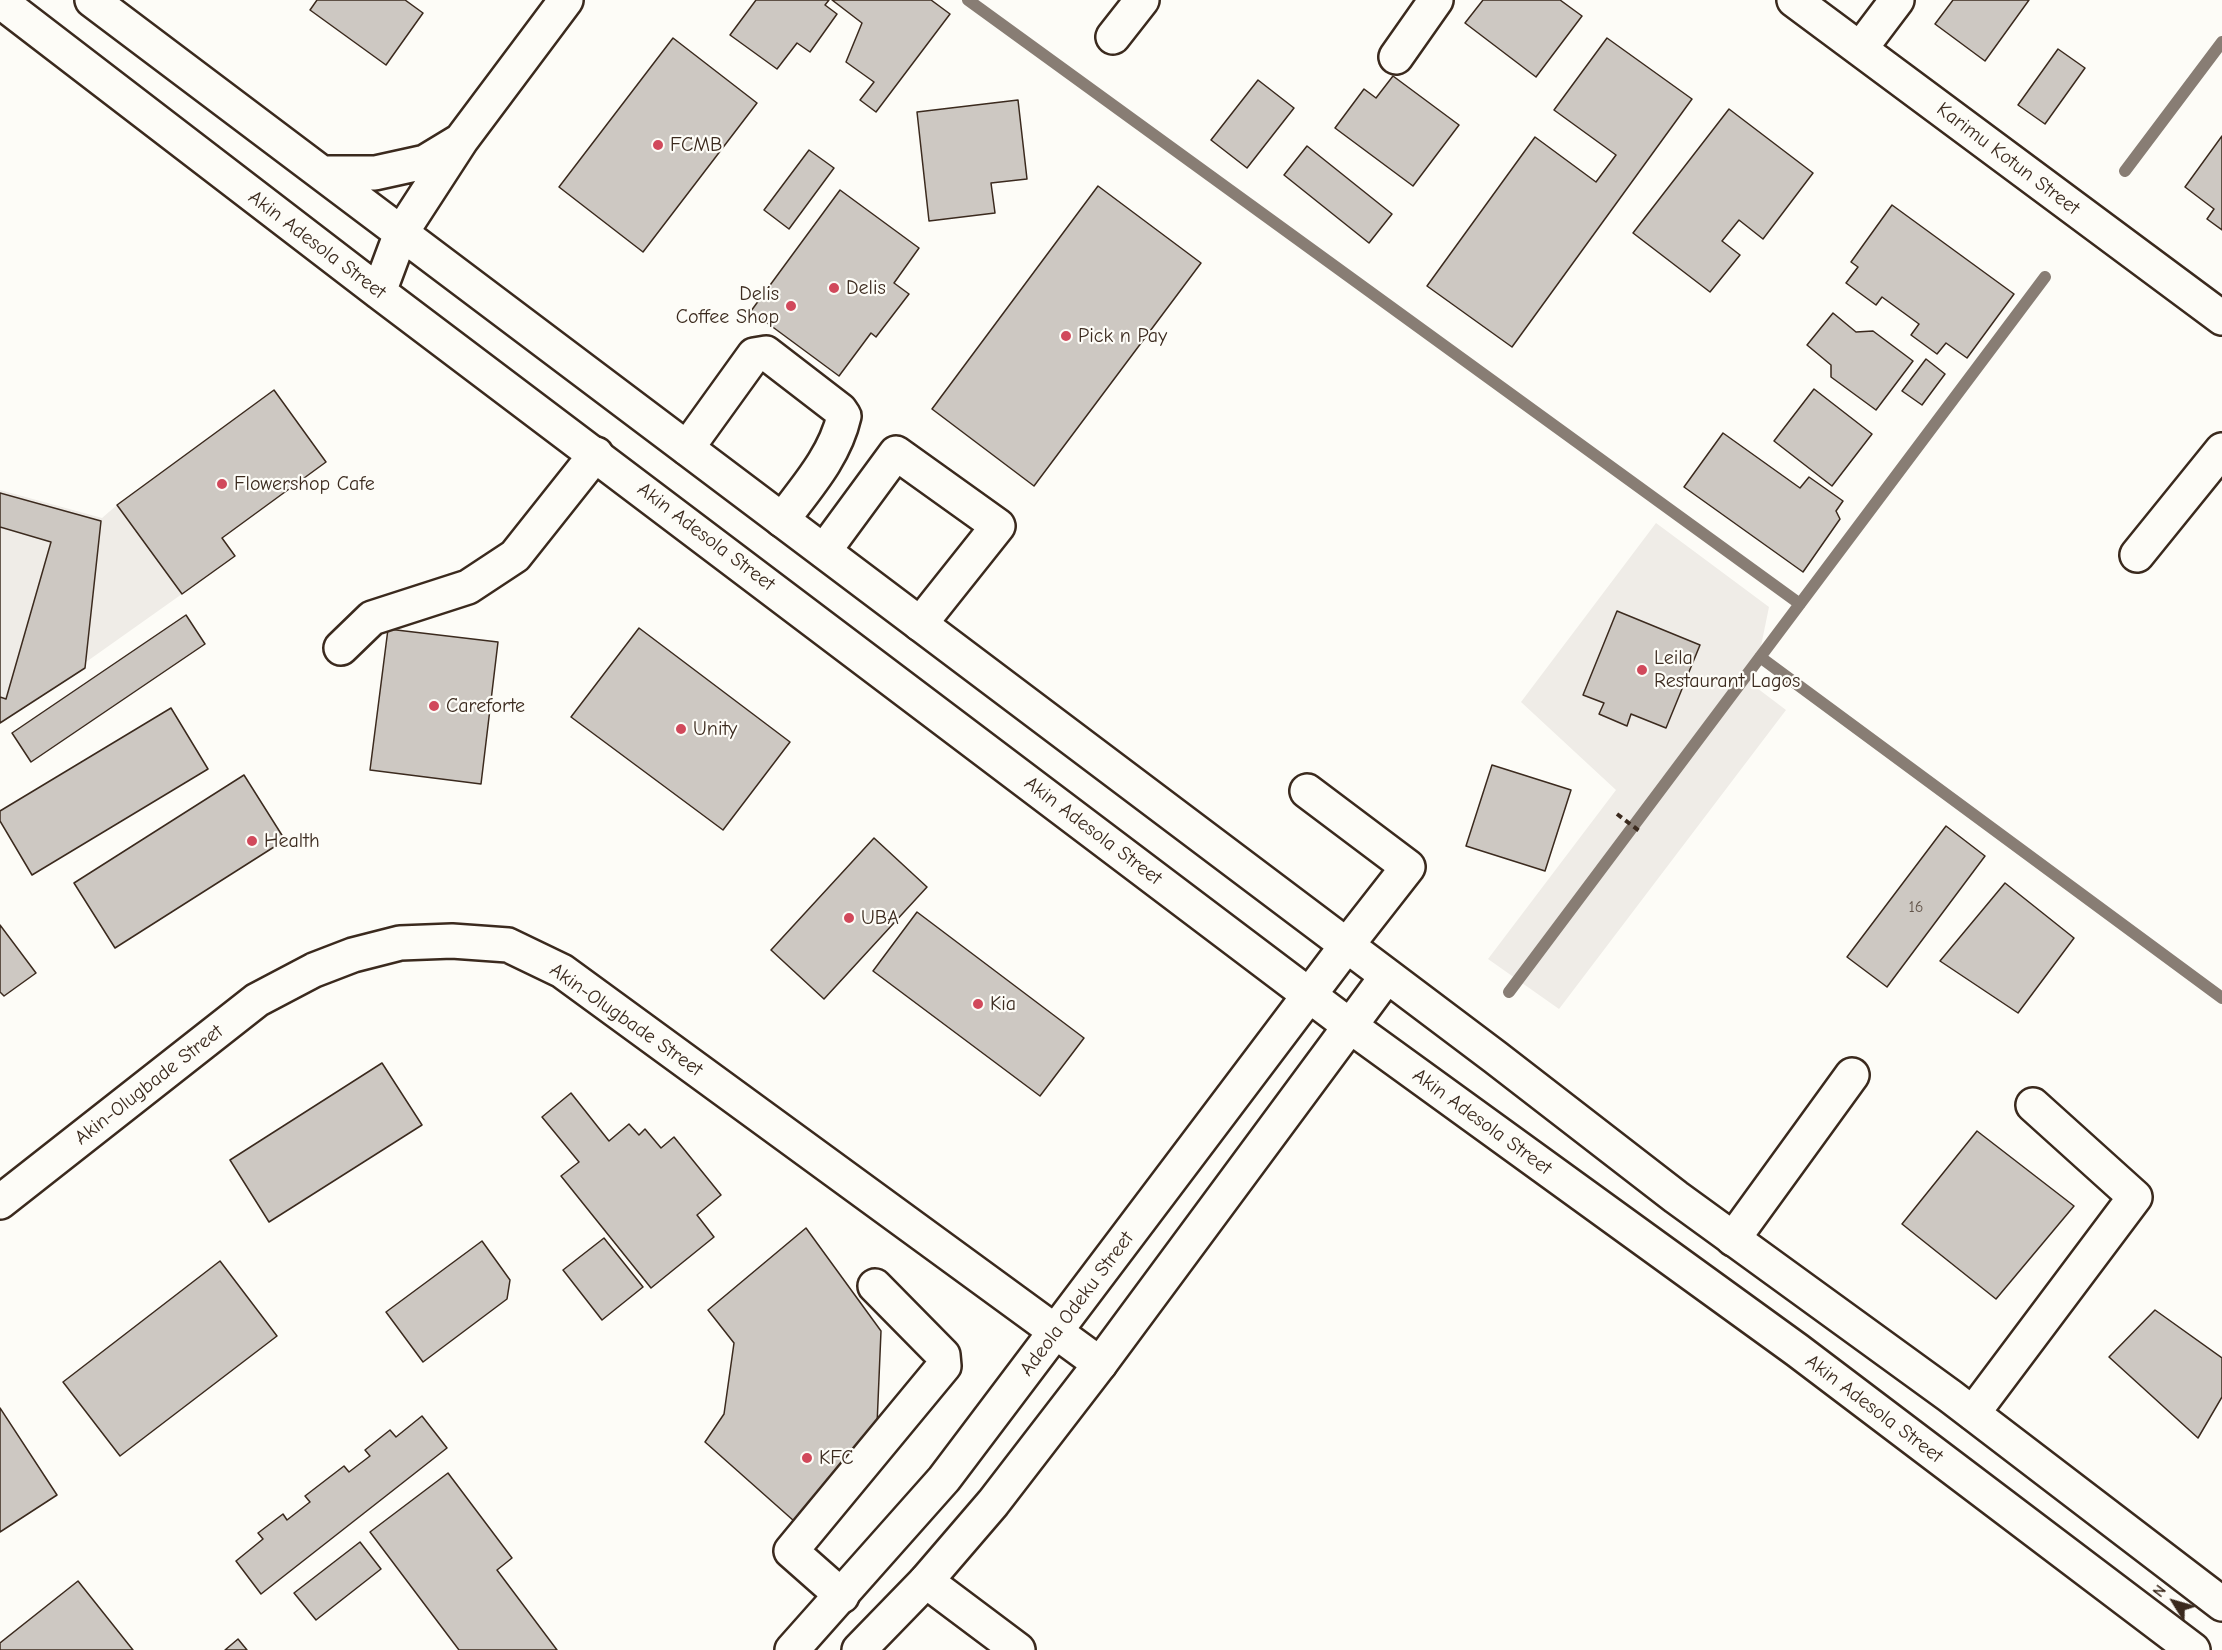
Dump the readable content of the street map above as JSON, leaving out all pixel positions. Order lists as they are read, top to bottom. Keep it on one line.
{"streets":{"main road":["Karimu Kotun Street","Akin Adesola Street","Akin-Olugbade Street","Adeola Odeku Street"]},"crossings":[["Akin Adesola Street","Adeola Odeku Street"],["Akin-Olugbade Street","Adeola Odeku Street"]],"places":["FCMB","Delis","Delis Coffee Shop","Pick n Pay","Flowershop Cafe","Leila Restaurant Lagos","Careforte","Unity","Health","UBA","Kia","KFC"],"house_numbers":["16"],"north":"top left"}
